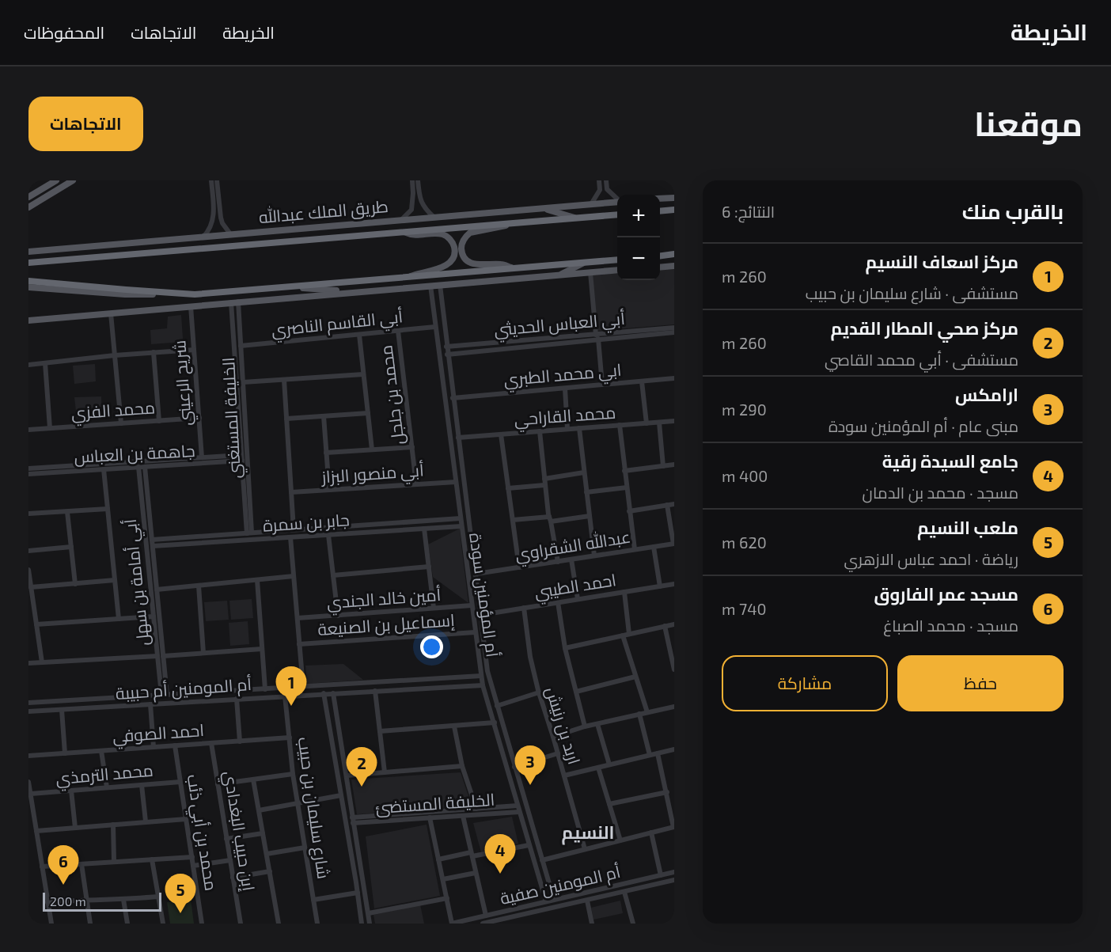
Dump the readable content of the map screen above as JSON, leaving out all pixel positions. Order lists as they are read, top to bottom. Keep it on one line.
{"streets":{"highway":["طريق الملك عبدالله"],"street":["أبي القاسم الناصري","أبي العباس الحديثي","ابي محمد الطبري","شريح الرعيني","محمد بن جلجل","محمد الفزي","محمد القاراحي","الخليفة المستغني","جاهمة بن العباس","أبي منصور البزاز","جابر بن سمرة","عبدالله الشقراوي","أبي أمامة بن سهل","احمد الطيبي","أم المؤمنين سودة","أمين خالد الجندي","إسماعيل بن الصنيعة","أم المومنين أم حبيبة","اربد بن رنيش","احمد الصوفي","محمد الترمذي","الخليفة المستضئ","شارع سليمان بن حبيب","إبن حبيب البغدادي","محمد بن أبي ذئب","أم المومنين صفية"]},"crossings":[["أبي القاسم الناصري","محمد بن جلجل"],["أبي القاسم الناصري","الخليفة المستغني"],["أبي القاسم الناصري","أم المؤمنين سودة"],["أبي العباس الحديثي","أم المؤمنين سودة"],["ابي محمد الطبري","أم المؤمنين سودة"],["شريح الرعيني","محمد الفزي"],["شريح الرعيني","جاهمة بن العباس"],["محمد بن جلجل","أبي منصور البزاز"],["محمد القاراحي","أم المؤمنين سودة"],["الخليفة المستغني","جاهمة بن العباس"],["الخليفة المستغني","جابر بن سمرة"],["جاهمة بن العباس","أبي أمامة بن سهل"],["أبي منصور البزاز","أم المؤمنين سودة"],["جابر بن سمرة","أبي أمامة بن سهل"],["جابر بن سمرة","أم المؤمنين سودة"],["عبدالله الشقراوي","أم المؤمنين سودة"],["أبي أمامة بن سهل","أم المومنين أم حبيبة"],["احمد الطيبي","أم المؤمنين سودة"],["احمد الطيبي","اربد بن رنيش"],["أم المؤمنين سودة","أمين خالد الجندي"],["أم المؤمنين سودة","إسماعيل بن الصنيعة"],["أم المؤمنين سودة","أم المومنين أم حبيبة"],["أم المؤمنين سودة","الخليفة المستضئ"],["أم المؤمنين سودة","أم المومنين صفية"],["أم المومنين أم حبيبة","شارع سليمان بن حبيب"],["احمد الصوفي","شارع سليمان بن حبيب"],["احمد الصوفي","إبن حبيب البغدادي"],["احمد الصوفي","محمد بن أبي ذئب"],["محمد الترمذي","محمد بن أبي ذئب"]],"districts":["النسيم"],"scale_bar":"200 m","page":{"header":"الخريطة","nav":["الخريطة","الاتجاهات","المحفوظات"],"title":"موقعنا","buttons":["الاتجاهات",["حفظ","مشاركة"]],"heading":["بالقرب منك","النتائج: 6"],"map_buttons":["+","−"],"list":[{"mark":"1","name":"مركز اسعاف النسيم","note":"مستشفى · شارع سليمان بن حبيب","value":"260 m"},{"mark":"2","name":"مركز صحي المطار القديم","note":"مستشفى · أبي محمد القاصي","value":"260 m"},{"mark":"3","name":"ارامكس","note":"مبنى عام · أم المؤمنين سودة","value":"290 m"},{"mark":"4","name":"جامع السيدة رقية","note":"مسجد · محمد بن الدمان","value":"400 m"},{"mark":"5","name":"ملعب النسيم","note":"رياضة · احمد عباس الازهري","value":"620 m"},{"mark":"6","name":"مسجد عمر الفاروق","note":"مسجد · محمد الصباغ","value":"740 m"}],"pins":["1","3","2","4","6","5"],"scale":"200 m"}}
